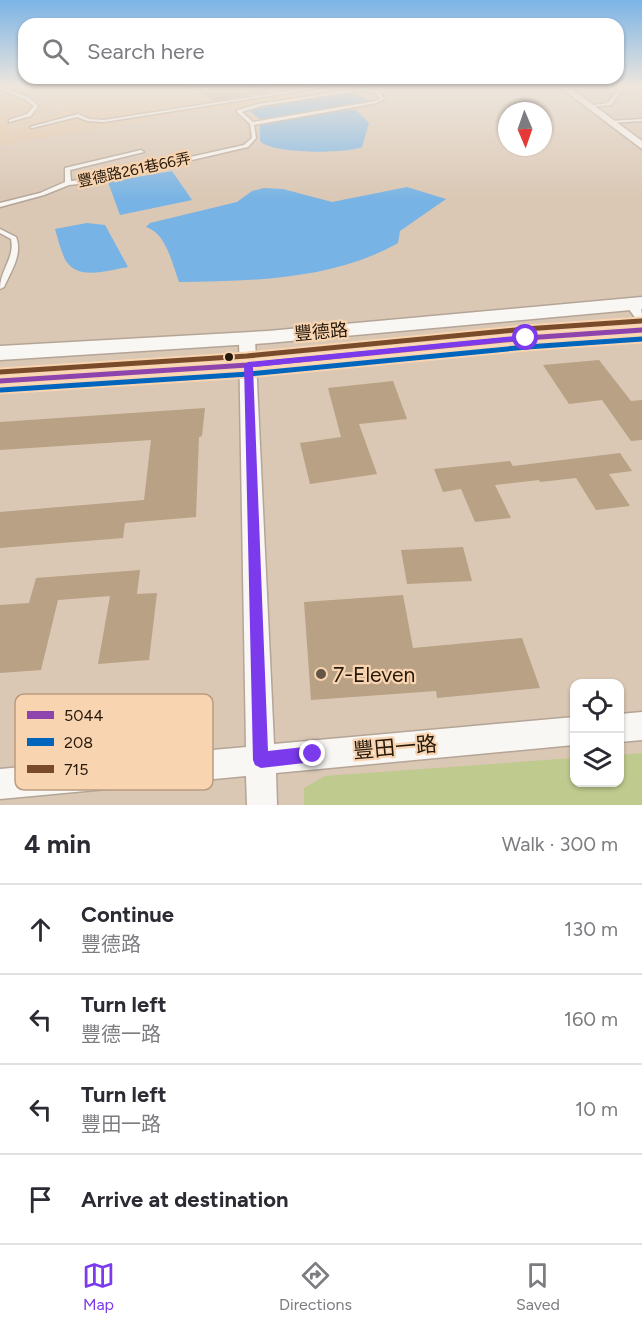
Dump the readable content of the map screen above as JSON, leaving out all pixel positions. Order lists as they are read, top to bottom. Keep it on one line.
{"streets":{"main road":["豐德路"],"street":["豐田一路"],"lane":["豐德路261巷66弄"]},"places":["7-Eleven"],"lines":["transit line 715","transit line 5044","transit line 208"],"legend":["5044","208","715"],"north":"bottom","page":{"search":"Search here","heading":["4 min","Walk · 300 m"],"list":[["Continue","豐德路","130 m"],["Turn left","豐德一路","160 m"],["Turn left","豐田一路","10 m"],"Arrive at destination"],"nav":["Map","Directions","Saved"]}}
